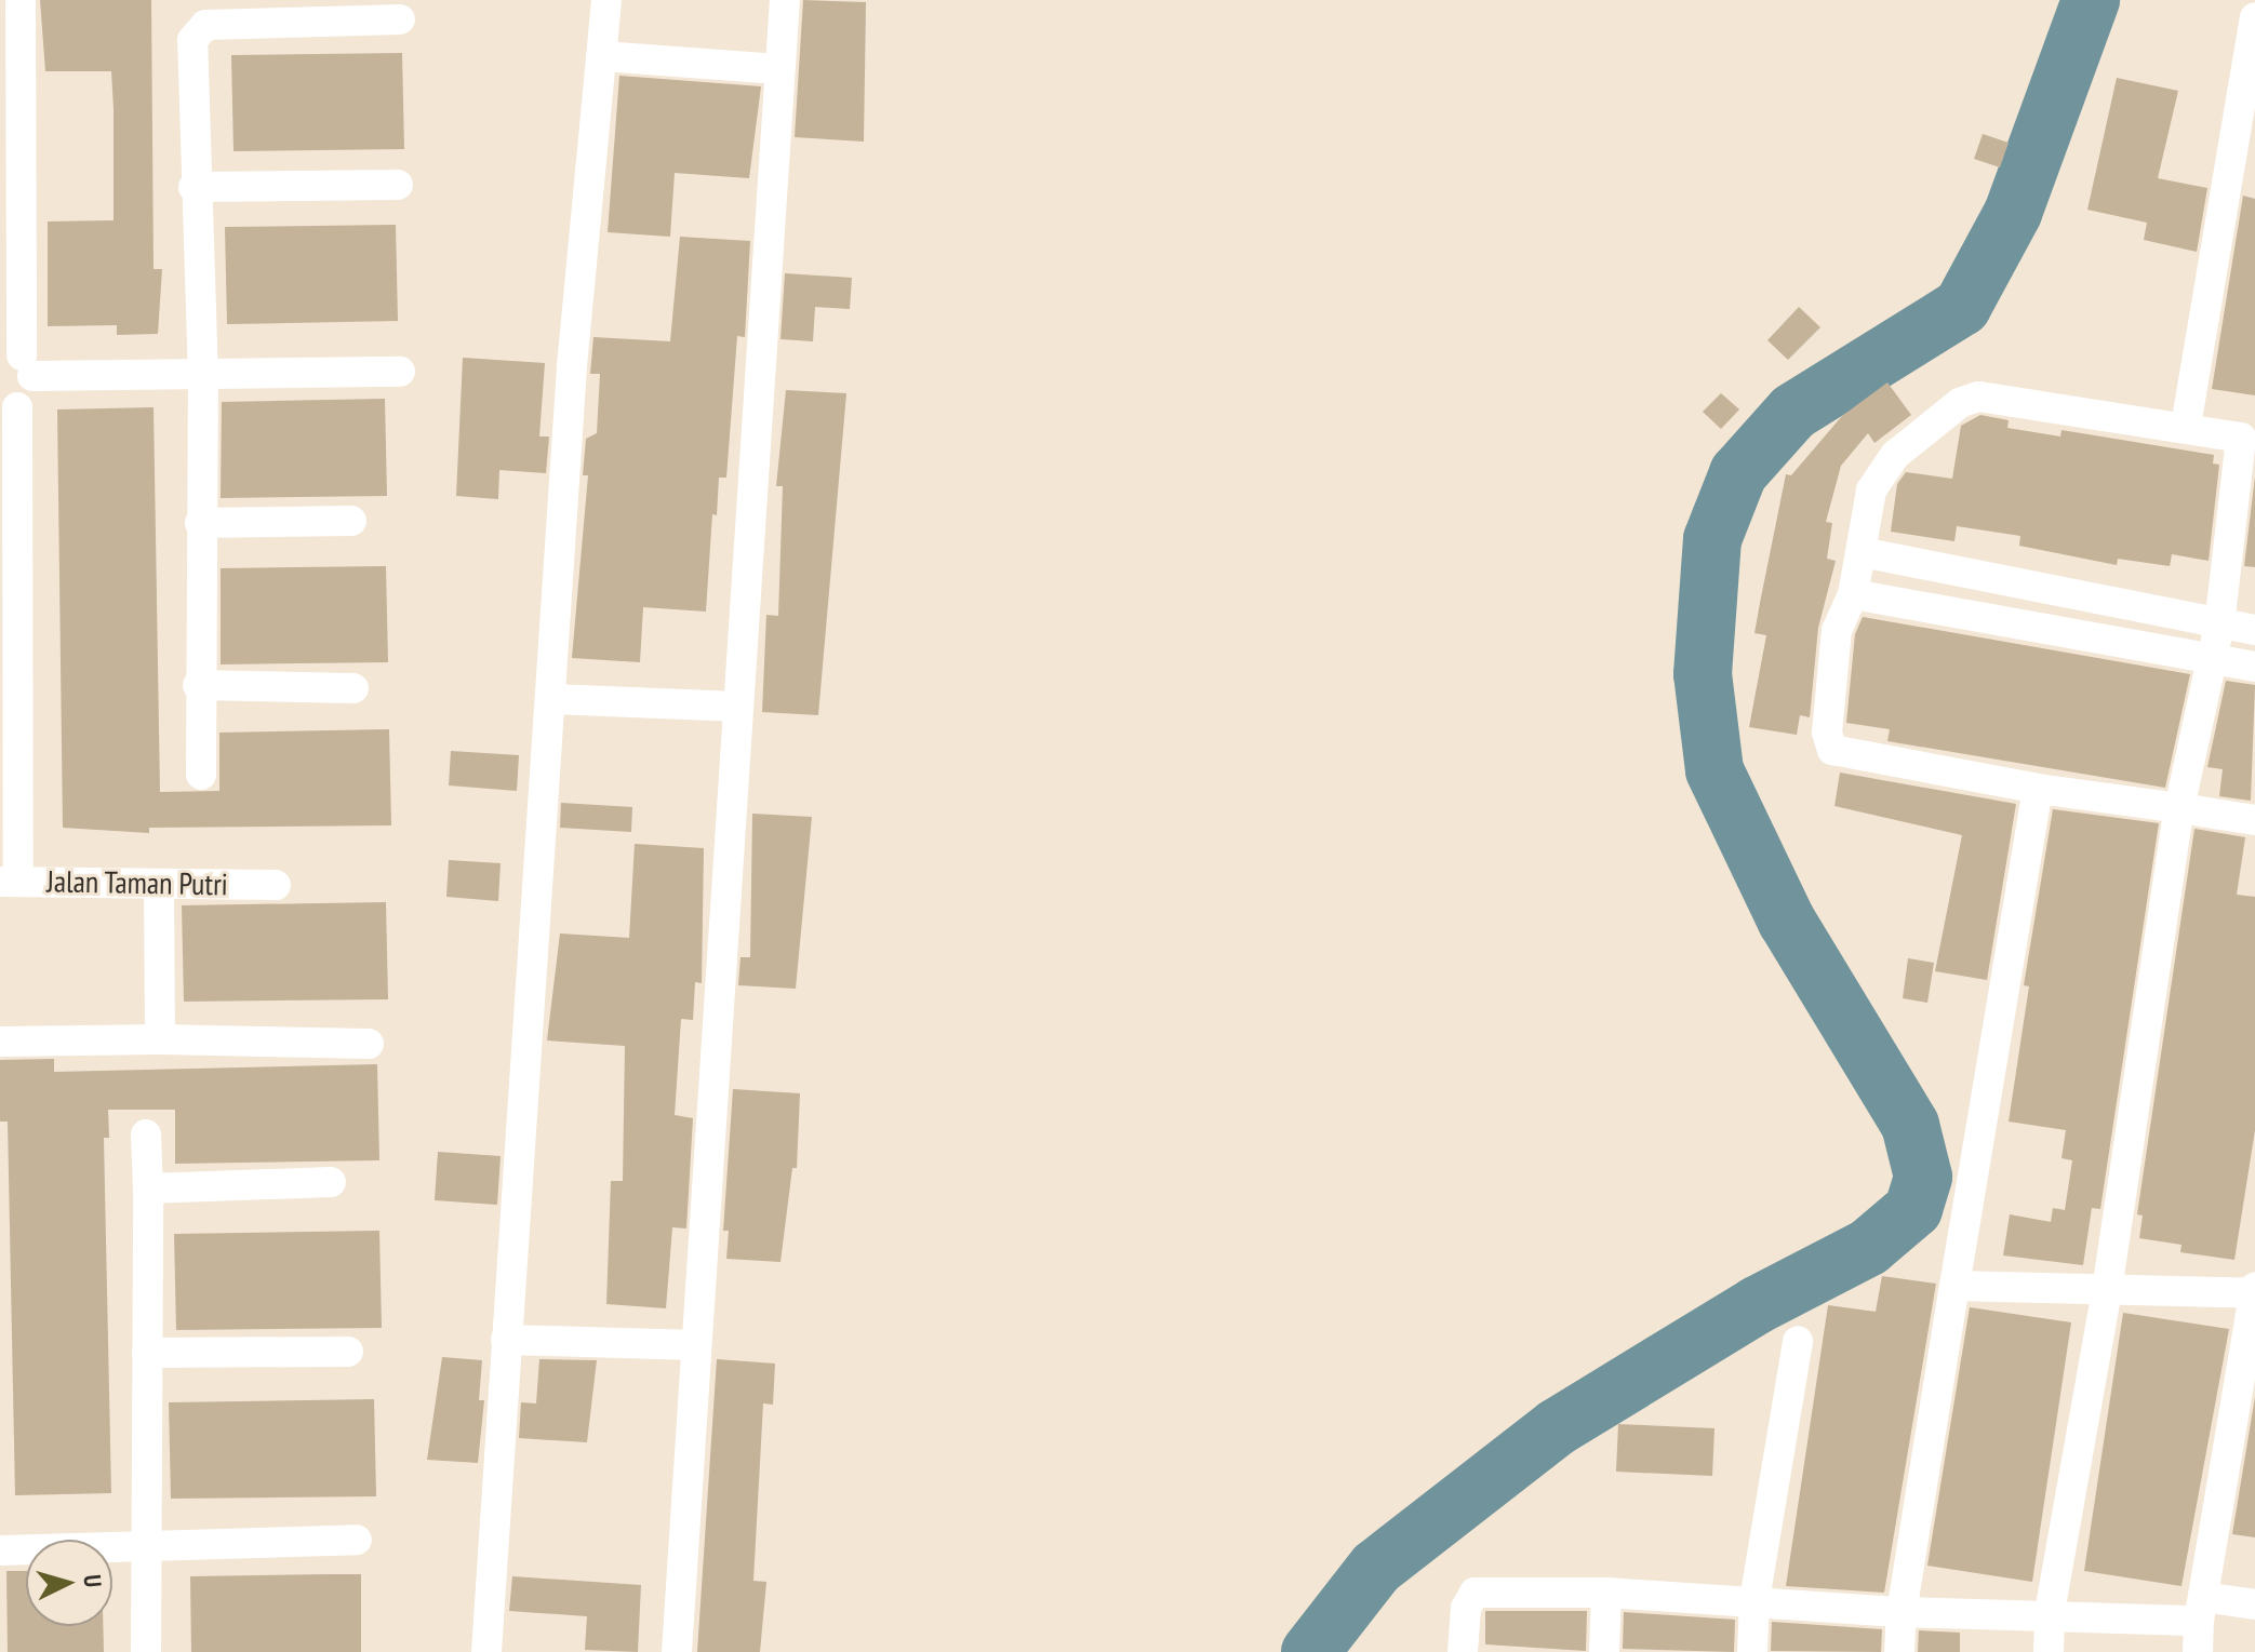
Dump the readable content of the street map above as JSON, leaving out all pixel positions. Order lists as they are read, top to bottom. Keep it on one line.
{"streets":{"street":["Jalan Taman Putri"]},"north":"right"}
